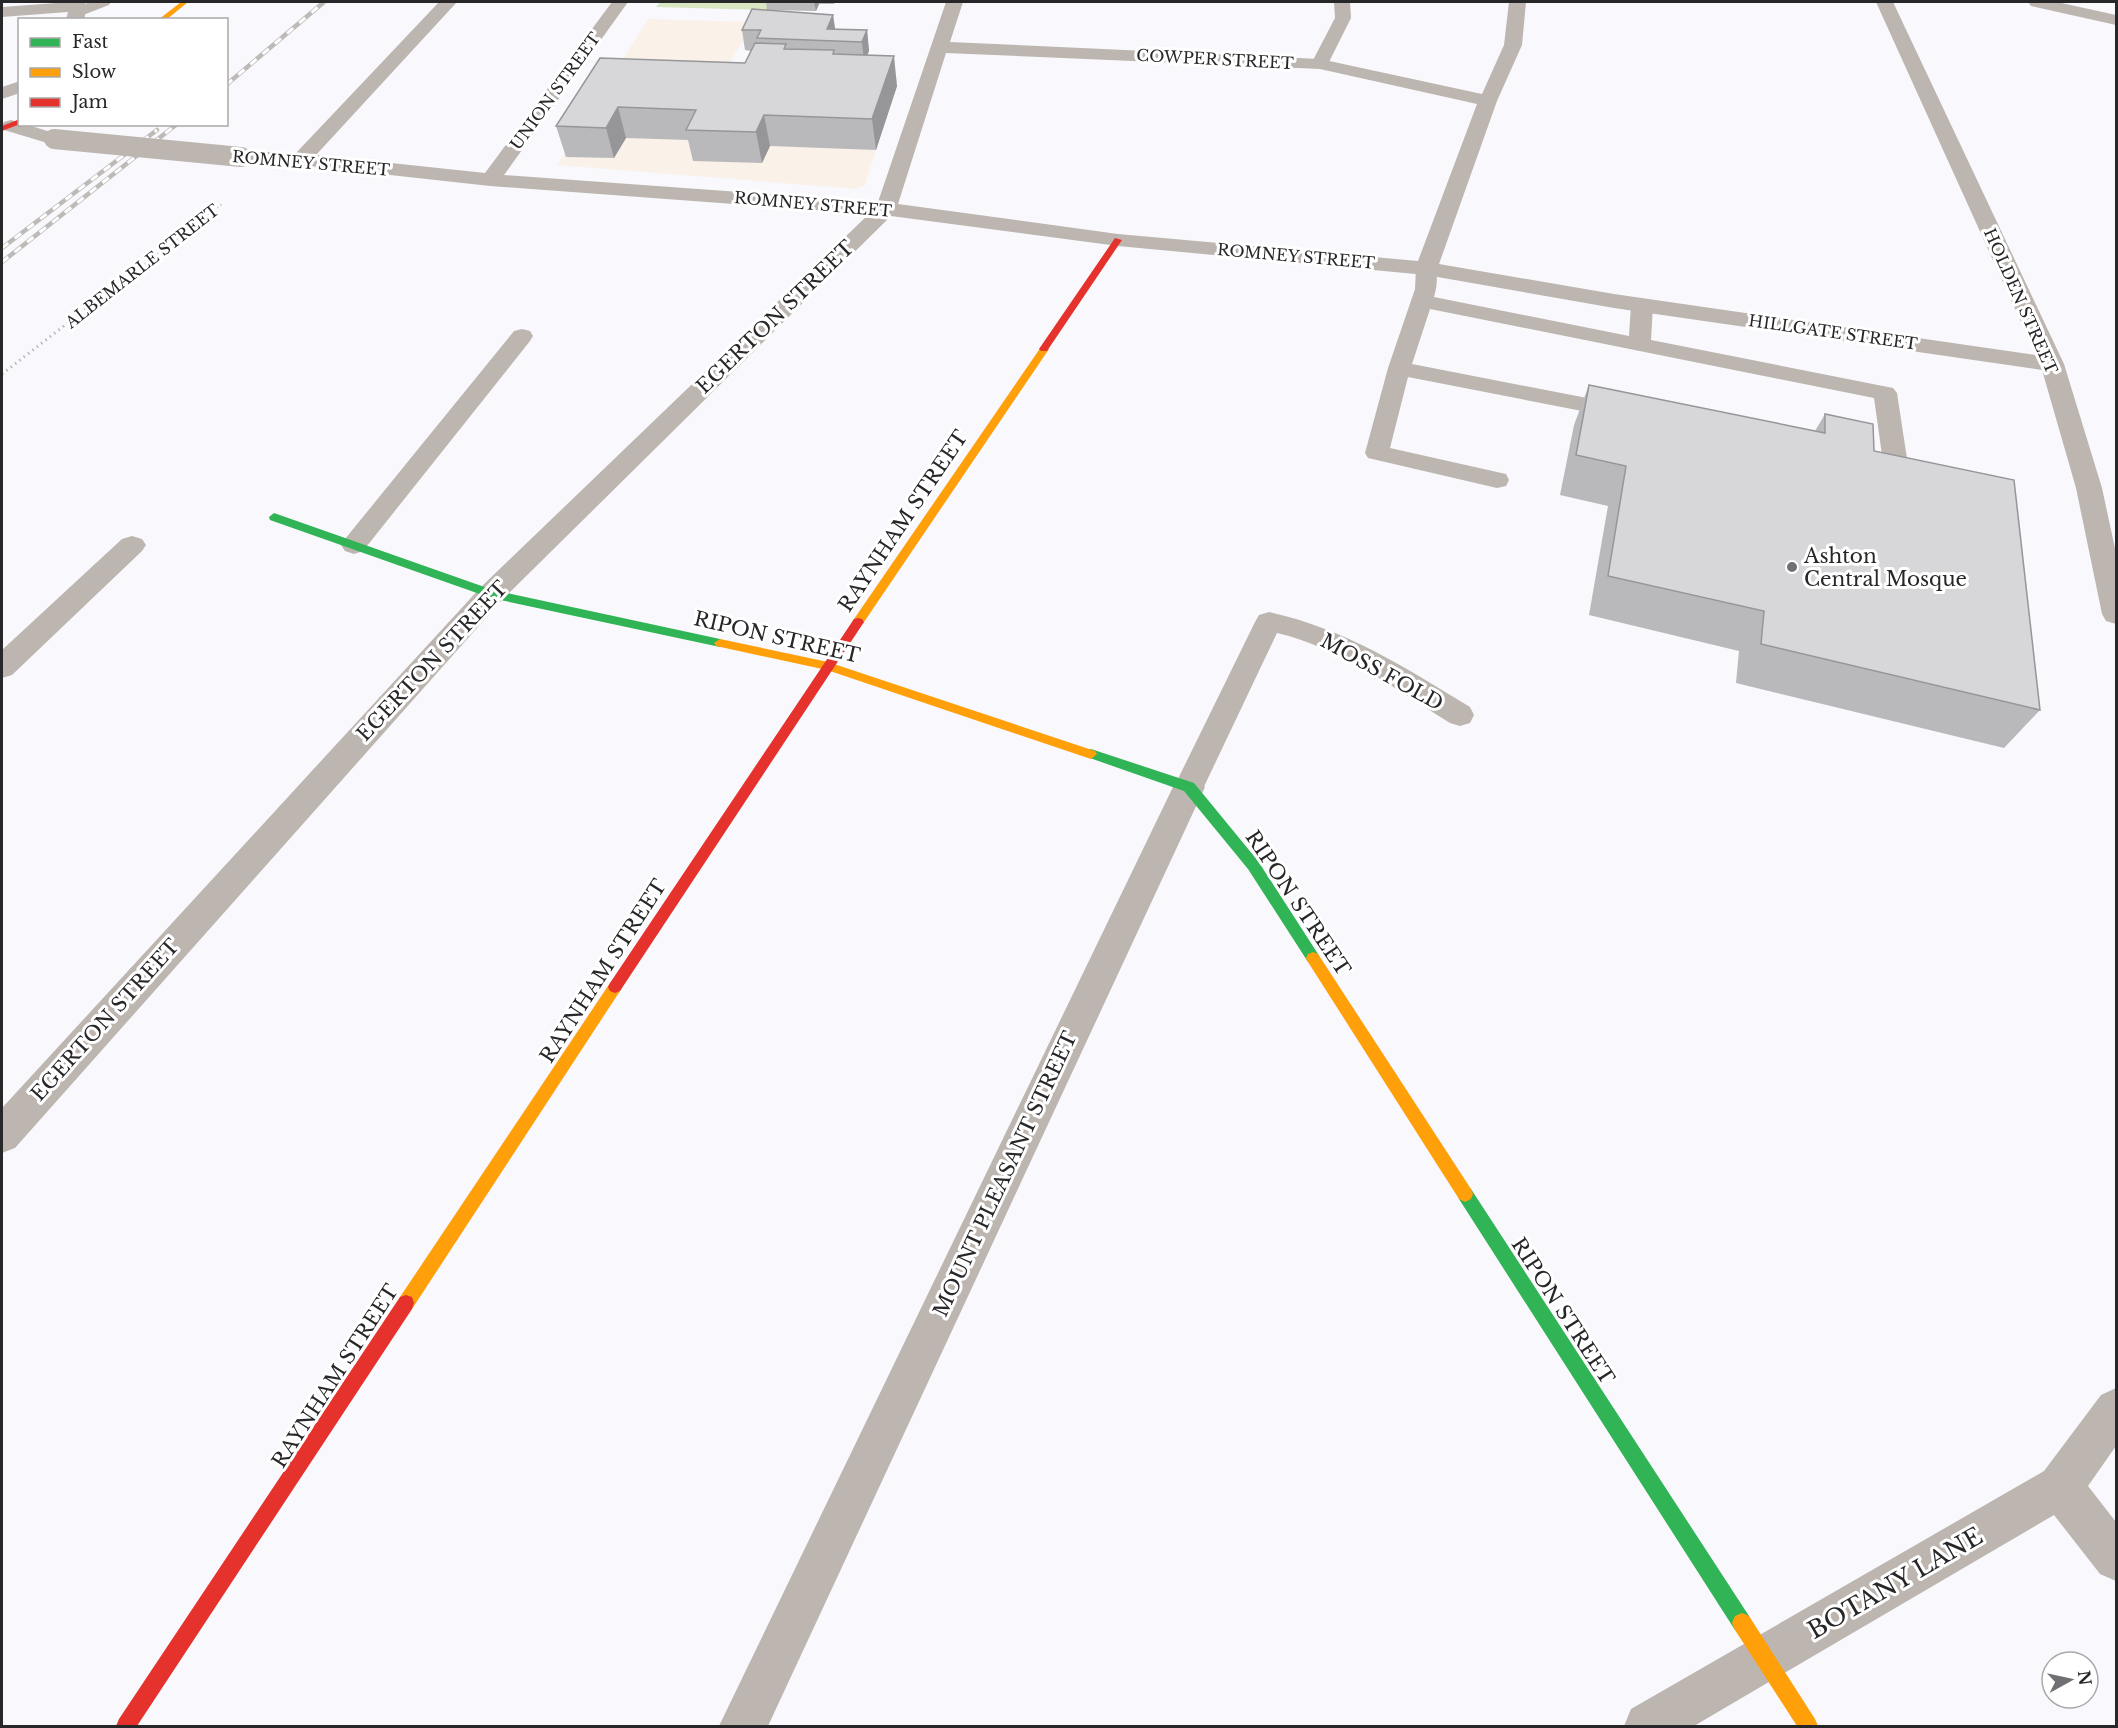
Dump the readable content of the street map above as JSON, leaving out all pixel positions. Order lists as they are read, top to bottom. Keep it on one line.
{"streets":{"main road":["RAYNHAM STREET","RIPON STREET"],"street":["COWPER STREET","UNION STREET","ROMNEY STREET","HOLDEN STREET","EGERTON STREET","HILLGATE STREET","MOUNT PLEASANT STREET","BOTANY LANE"],"lane":["MOSS FOLD"],"path":["ALBEMARLE STREET"]},"crossings":[["UNION STREET","ROMNEY STREET"],["ROMNEY STREET","ALBEMARLE STREET"],["ROMNEY STREET","EGERTON STREET"],["ROMNEY STREET","HILLGATE STREET"],["ROMNEY STREET","RAYNHAM STREET"],["HOLDEN STREET","HILLGATE STREET"],["EGERTON STREET","RIPON STREET"],["RAYNHAM STREET","RIPON STREET"],["RIPON STREET","MOUNT PLEASANT STREET"],["RIPON STREET","BOTANY LANE"],["MOSS FOLD","MOUNT PLEASANT STREET"]],"places":["Ashton Central Mosque"],"legend":["Fast","Slow","Jam"],"north":"right"}
